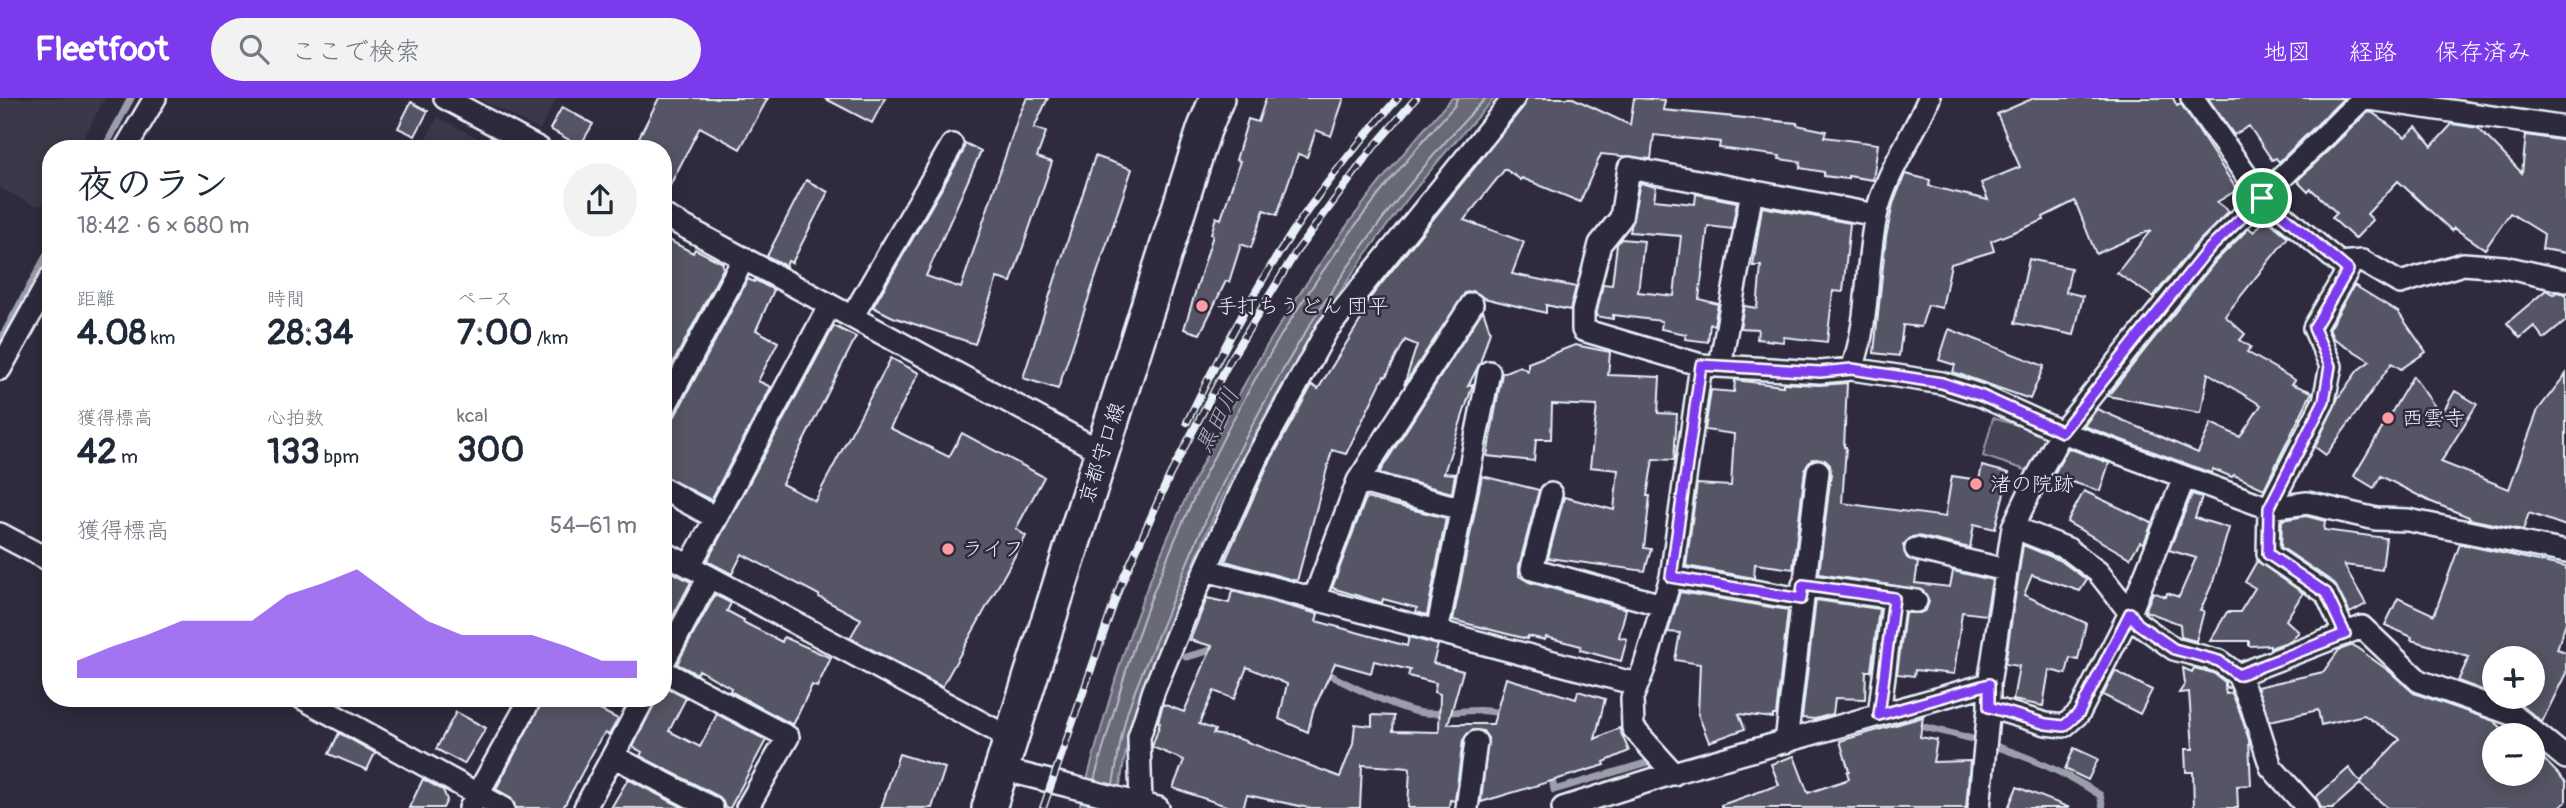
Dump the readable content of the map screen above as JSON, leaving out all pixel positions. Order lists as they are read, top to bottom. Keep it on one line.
{"streets":{"main road":["京都守口線"]},"water":["黒田川"],"places":["手打ちうどん 団平","西雲寺","渚の院跡","ライフ"],"page":{"header":"Fleetfoot","search":"ここで検索","nav":["地図","経路","保存済み"],"heading":["夜のラン","18:42 · 6 × 680 m"],"stats":[["距離","4.08 km"],["時間","28:34"],["ペース","7:00 /km"],["獲得標高","42 m"],["心拍数","133 bpm"],["kcal","300"]],"chart":["獲得標高","54–61 m"],"map_buttons":["+","−"]}}
